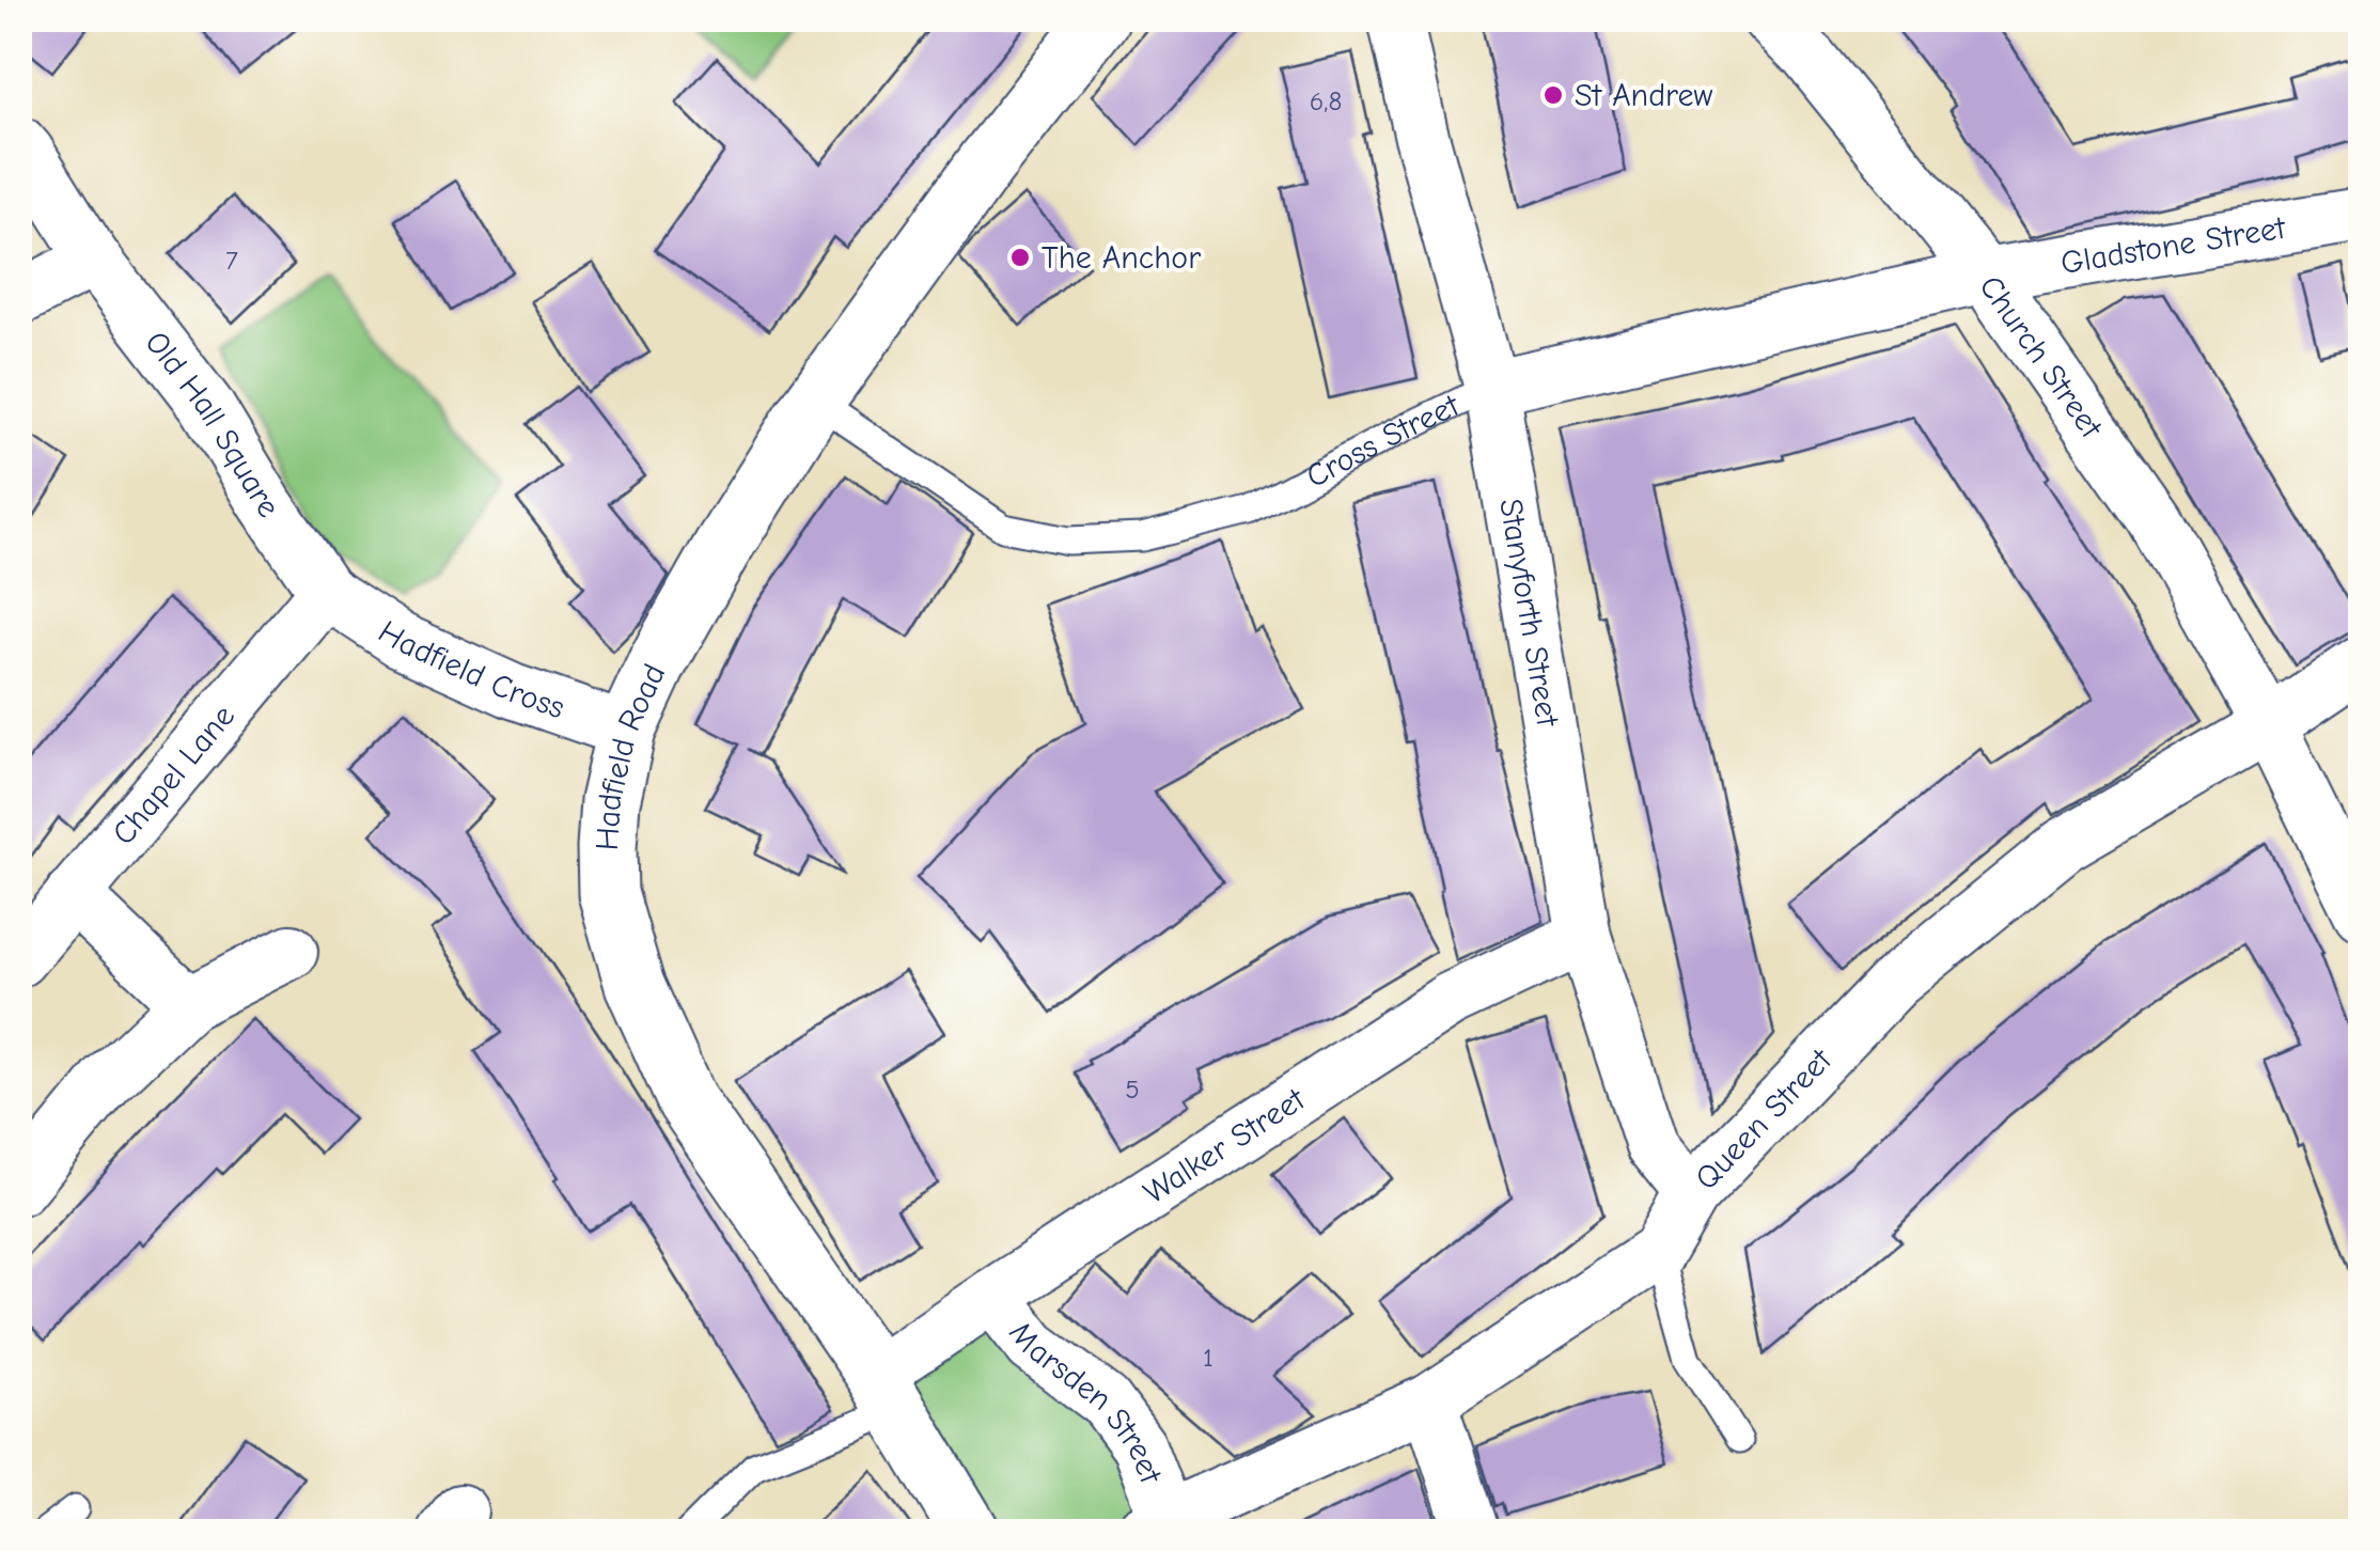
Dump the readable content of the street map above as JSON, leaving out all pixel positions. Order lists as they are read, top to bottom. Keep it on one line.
{"streets":{"street":["Gladstone Street","Church Street","Old Hall Square","Cross Street","Stanyforth Street","Hadfield Cross","Hadfield Road","Chapel Lane","Queen Street","Walker Street","Marsden Street"]},"crossings":[["Gladstone Street","Church Street"],["Gladstone Street","Cross Street"],["Church Street","Cross Street"],["Church Street","Queen Street"],["Old Hall Square","Hadfield Cross"],["Old Hall Square","Chapel Lane"],["Cross Street","Stanyforth Street"],["Cross Street","Hadfield Road"],["Stanyforth Street","Queen Street"],["Stanyforth Street","Walker Street"],["Hadfield Cross","Hadfield Road"],["Hadfield Cross","Chapel Lane"],["Hadfield Road","Walker Street"],["Queen Street","Marsden Street"],["Walker Street","Marsden Street"]],"places":["St Andrew","The Anchor"],"house_numbers":["6,8","7","5","1"]}
